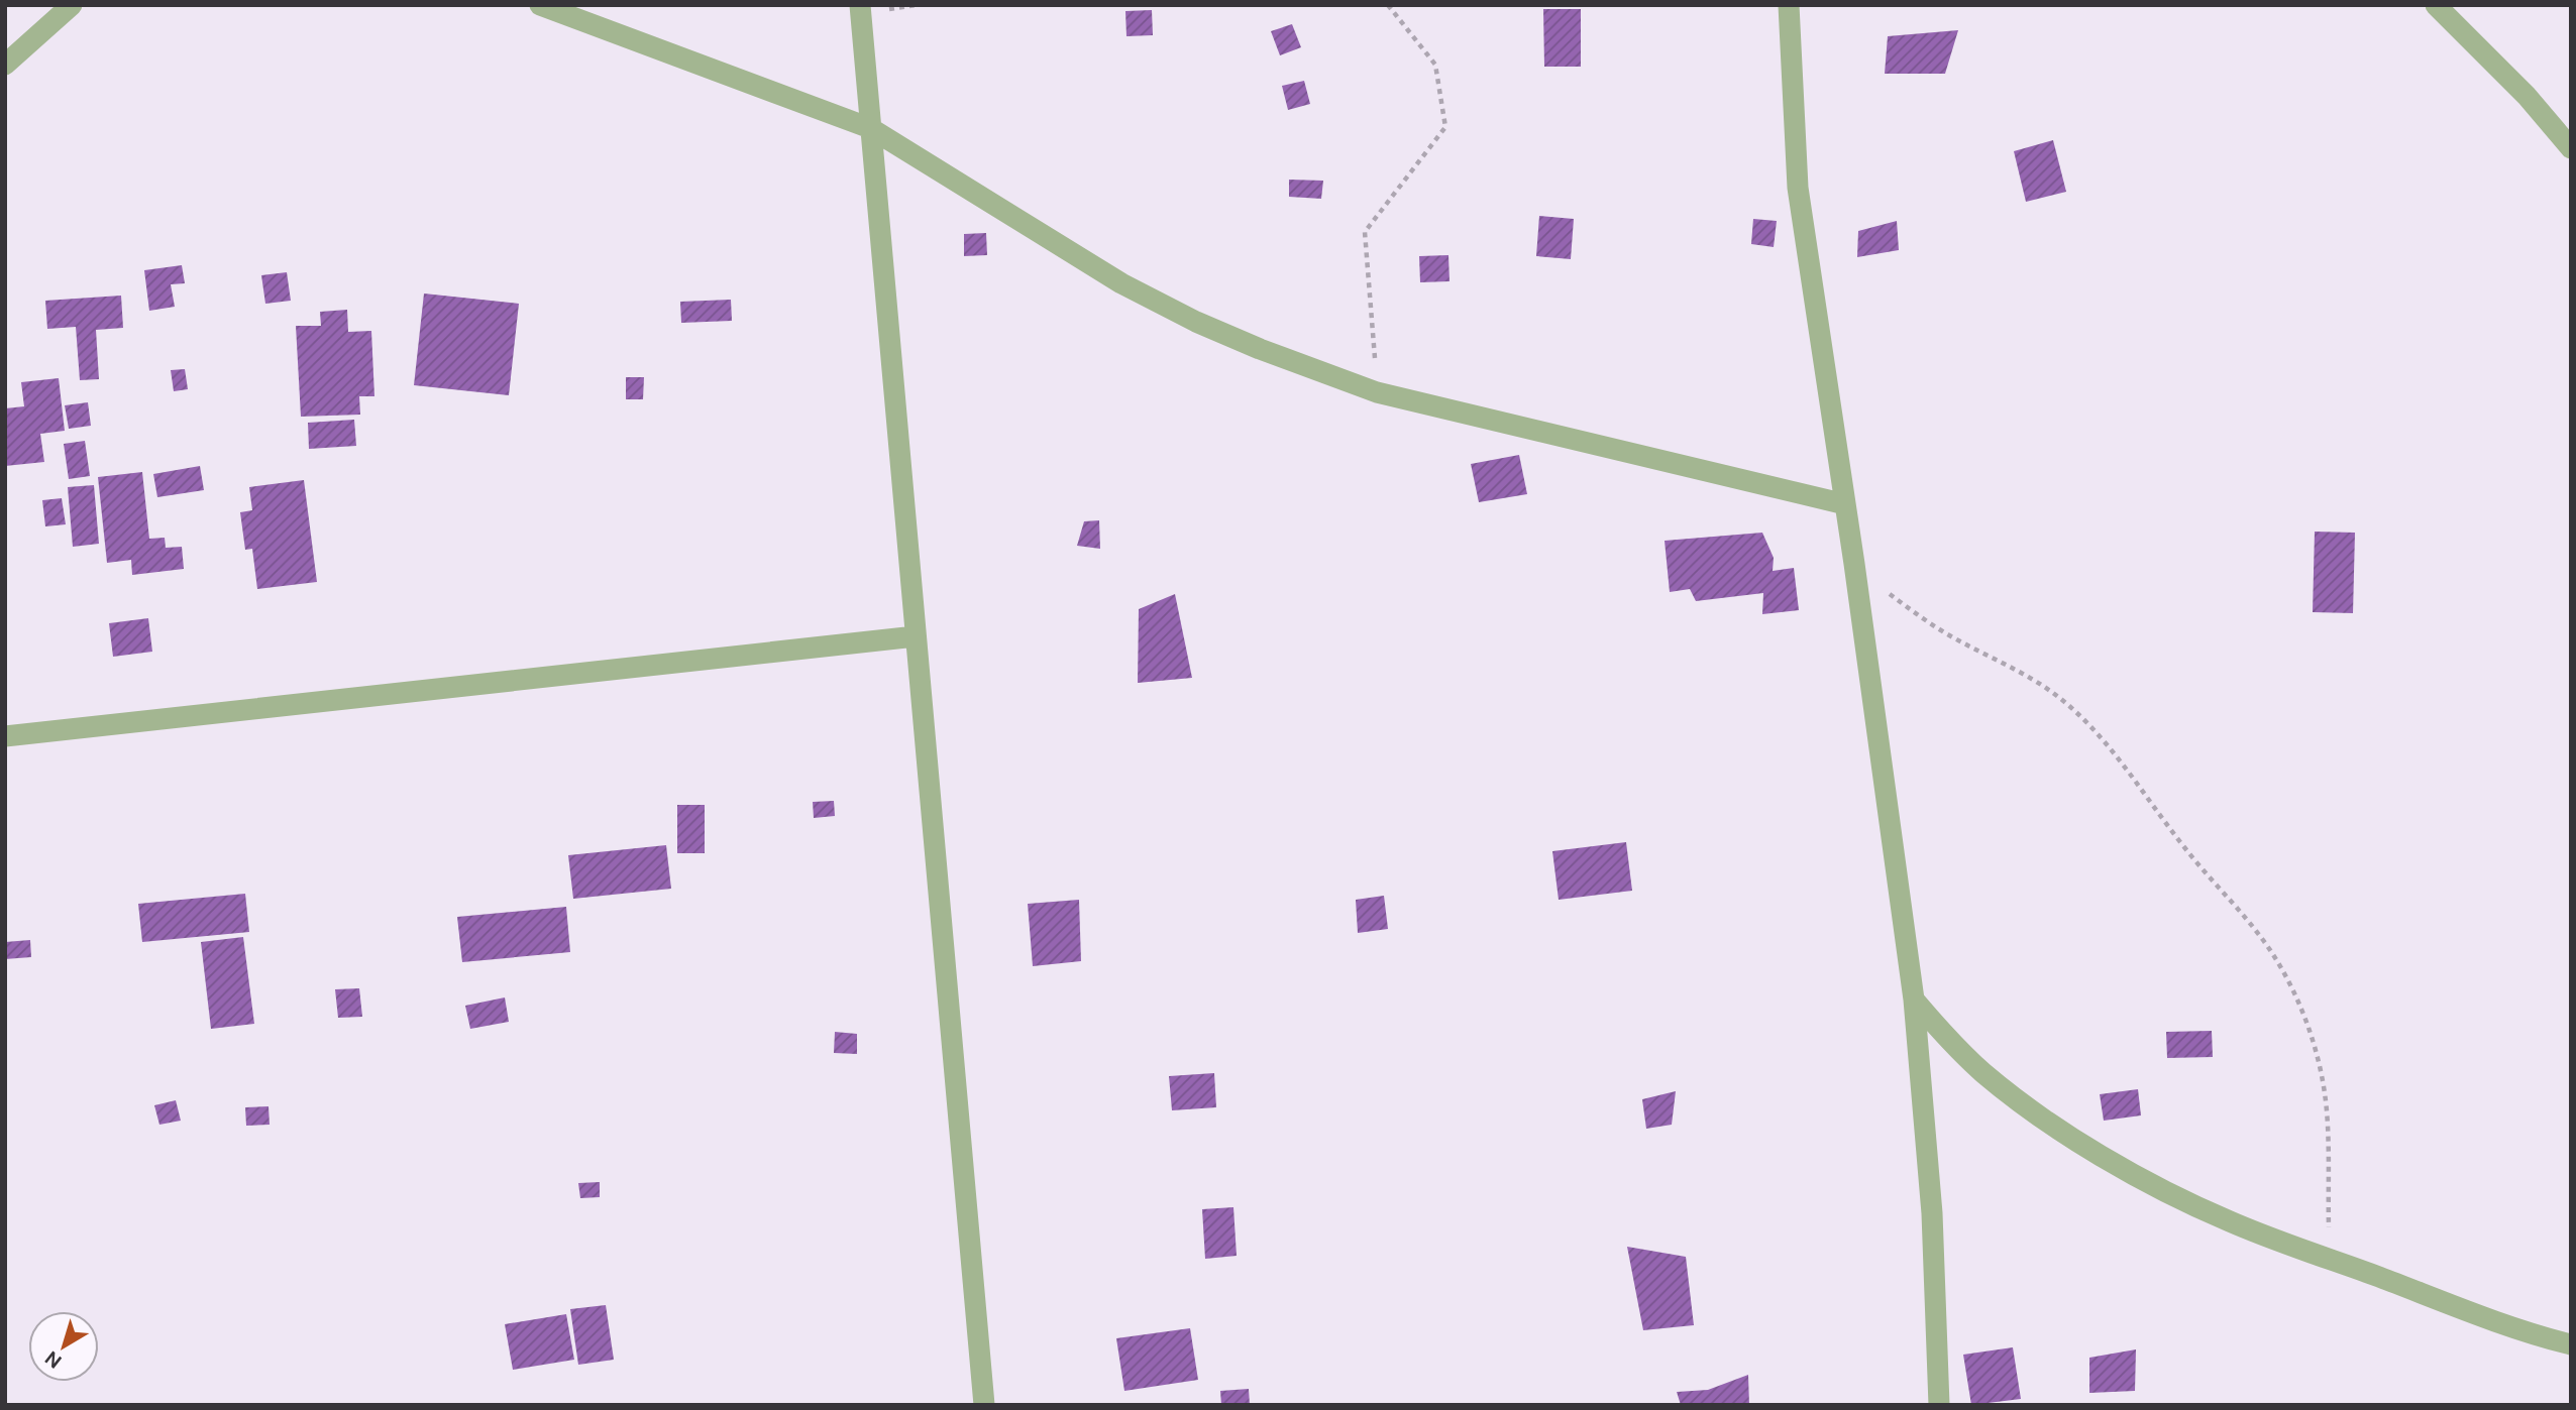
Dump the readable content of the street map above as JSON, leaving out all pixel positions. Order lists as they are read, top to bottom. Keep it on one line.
{"north":"bottom left"}
